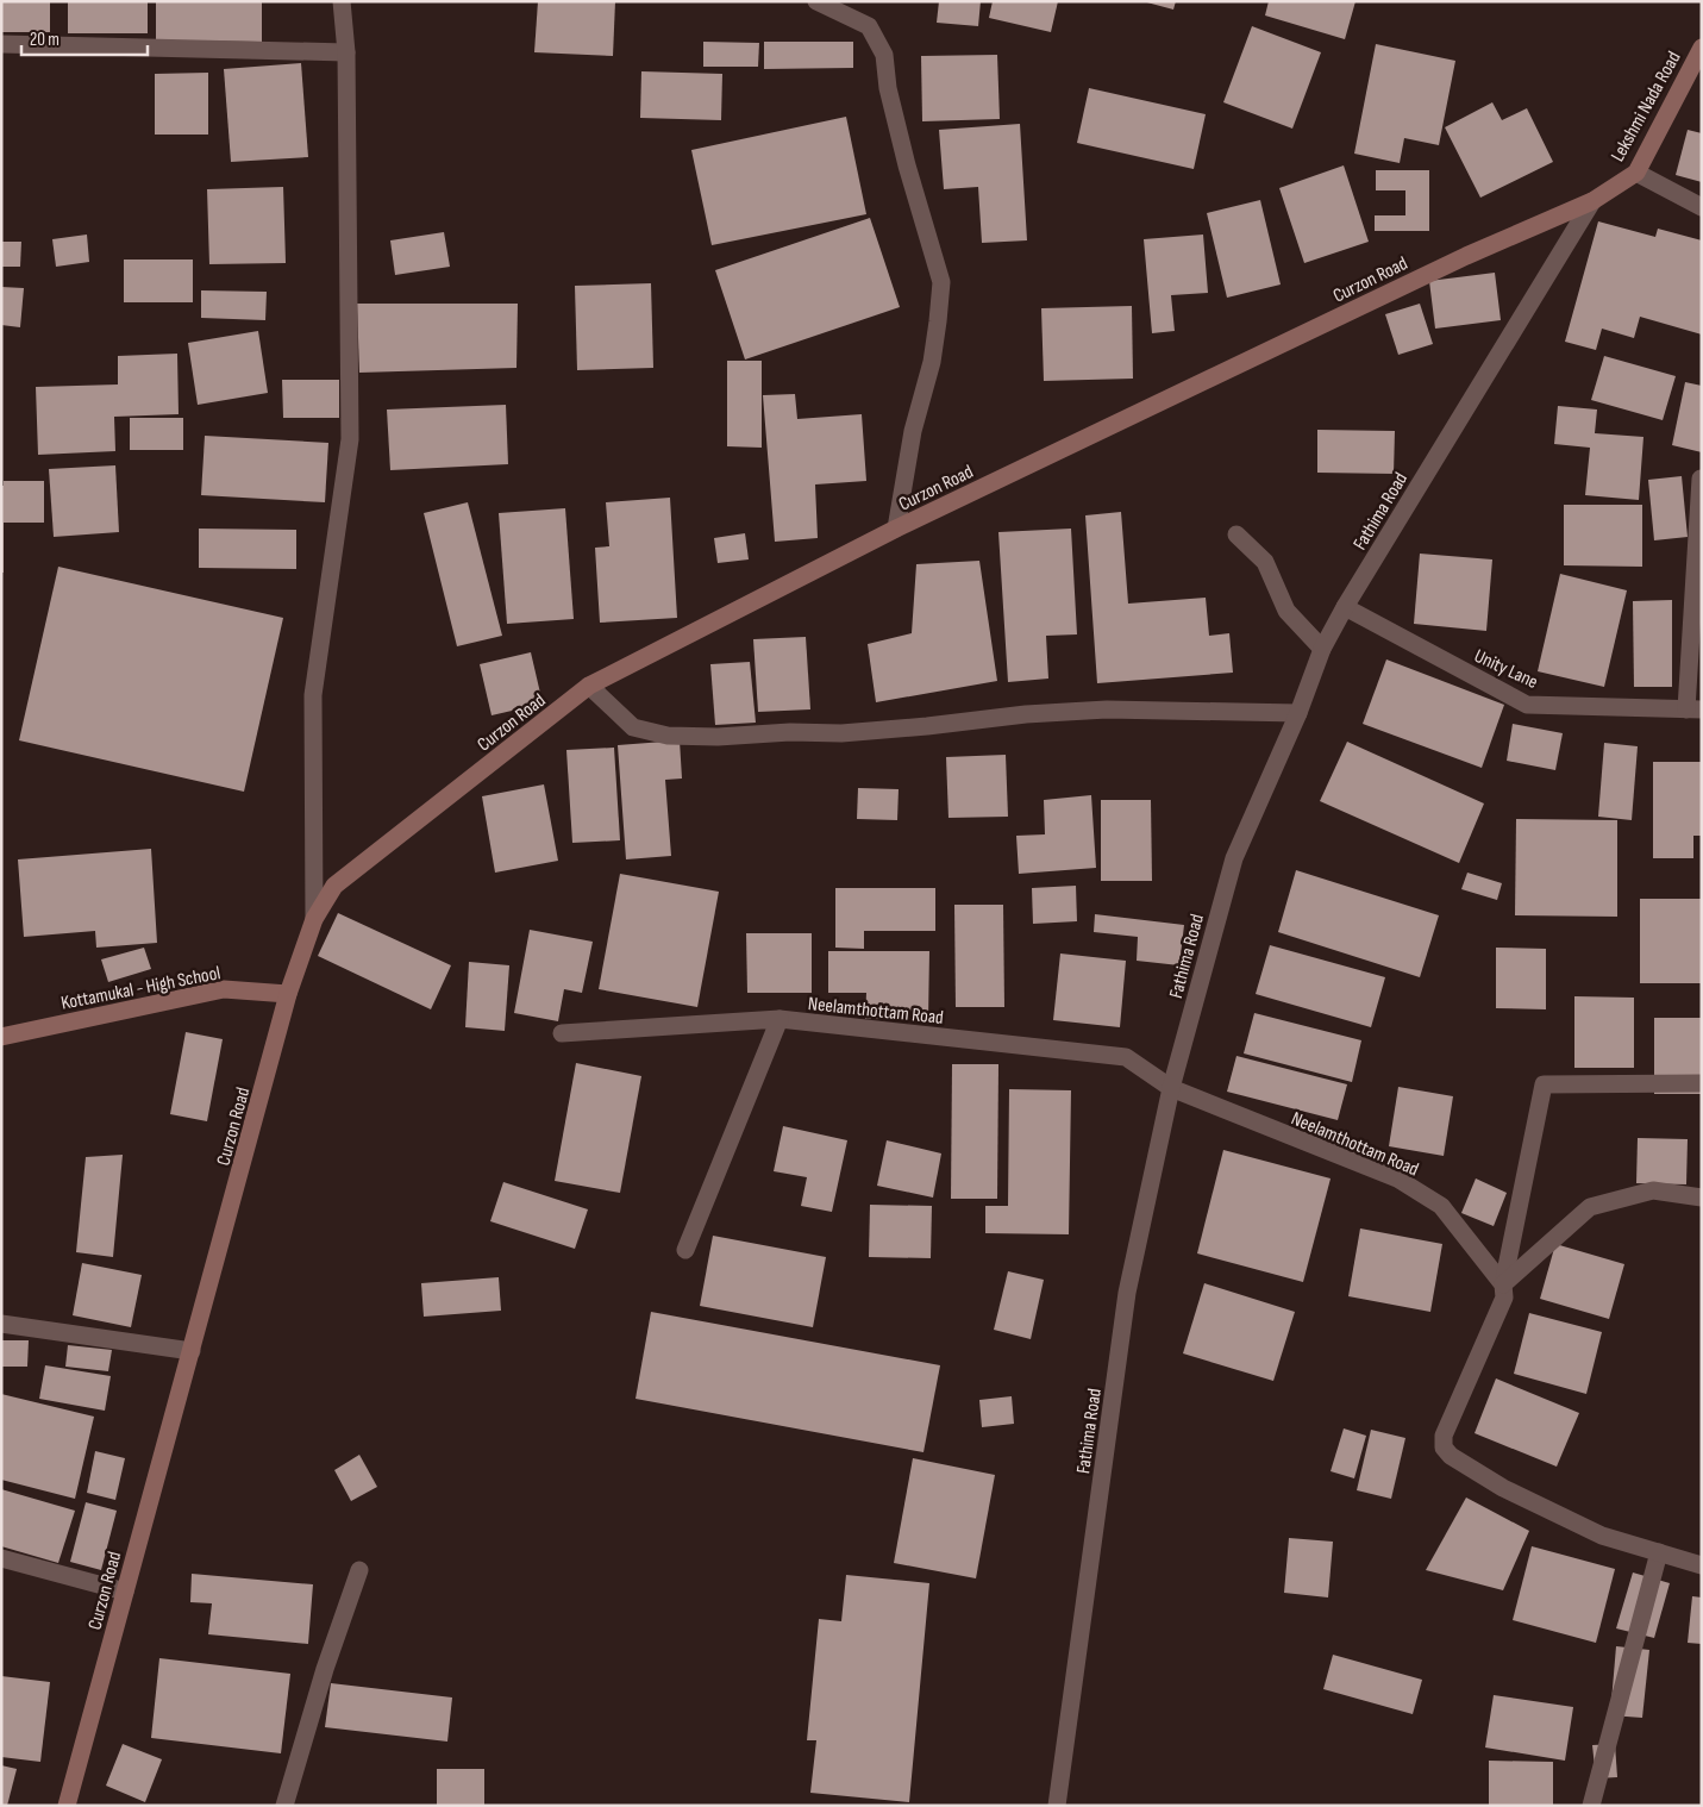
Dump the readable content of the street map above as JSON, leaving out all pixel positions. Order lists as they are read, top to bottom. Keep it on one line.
{"streets":{"main road":["Lekshmi Nada Road","Curzon Road","Kottamukal - High School"],"street":["Fathima Road","Unity Lane","Neelamthottam Road"]},"crossings":[["Lekshmi Nada Road","Curzon Road"],["Lekshmi Nada Road","Fathima Road"],["Curzon Road","Fathima Road"],["Curzon Road","Kottamukal - High School"],["Fathima Road","Unity Lane"],["Fathima Road","Neelamthottam Road"]],"scale_bar":"20 m"}
